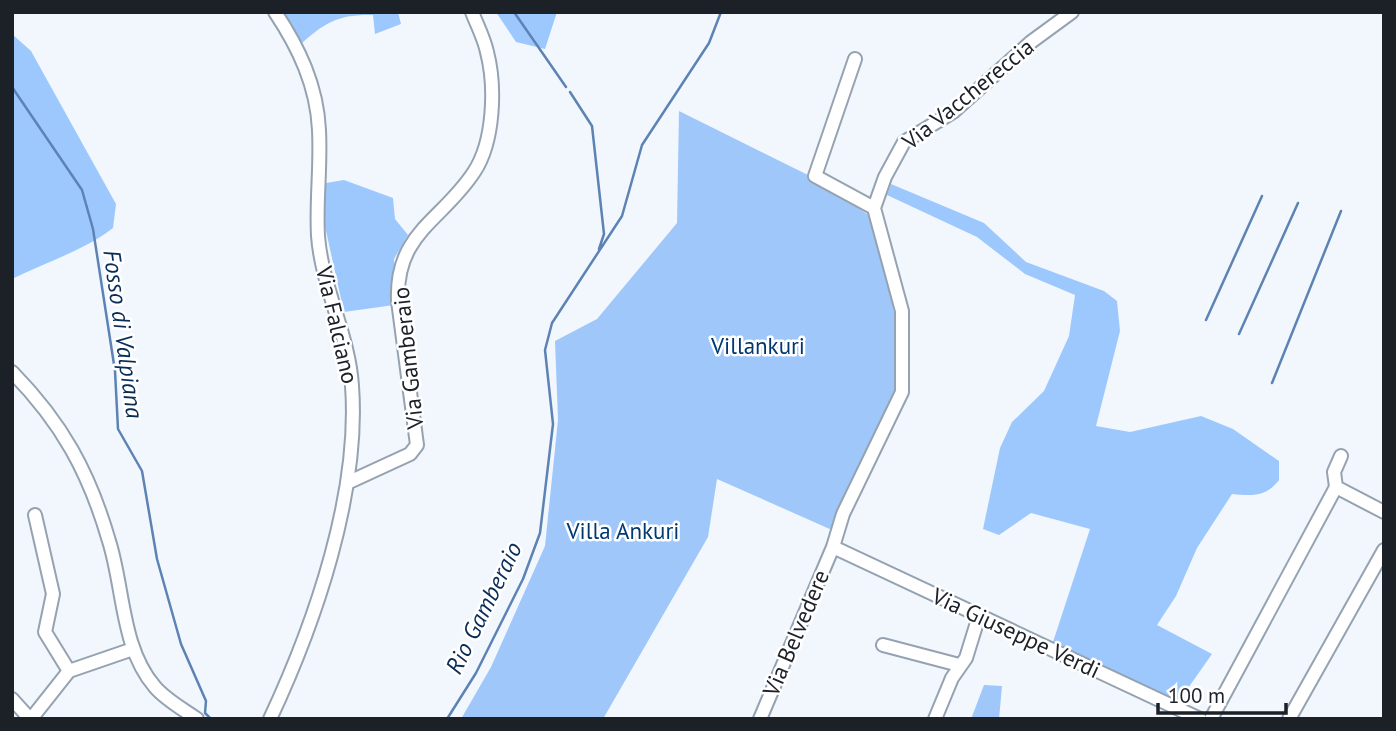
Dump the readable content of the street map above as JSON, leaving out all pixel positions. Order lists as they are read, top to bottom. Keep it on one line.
{"streets":{"street":["Via Vacchereccia","Via Falciano","Via Gamberaio","Via Belvedere","Via Giuseppe Verdi"]},"crossings":[["Via Falciano","Via Gamberaio"],["Via Belvedere","Via Giuseppe Verdi"]],"water":["Fosso di Valpiana","Rio Gamberaio"],"parks":["Villankuri","Villa Ankuri"],"scale_bar":"100 m"}
